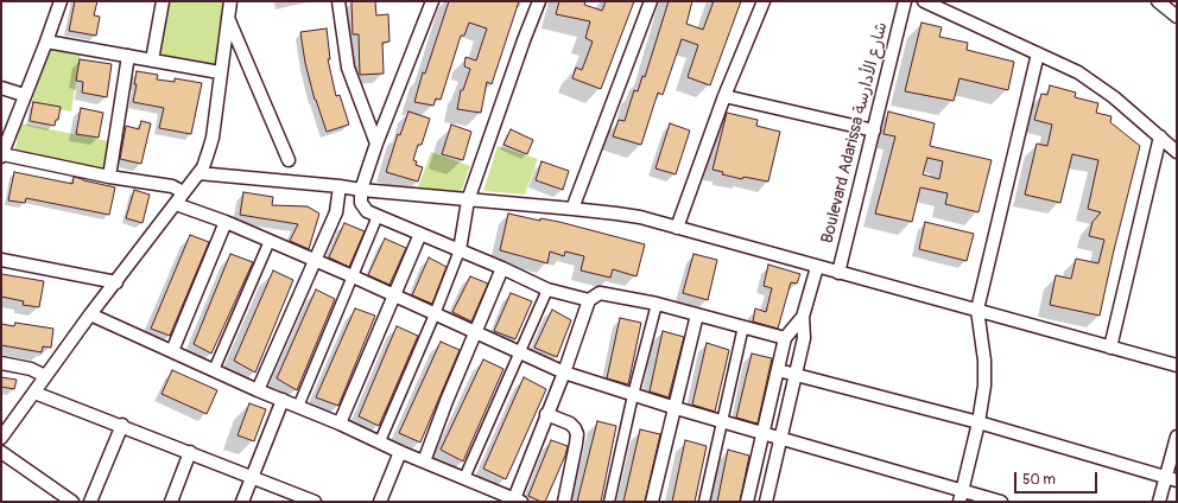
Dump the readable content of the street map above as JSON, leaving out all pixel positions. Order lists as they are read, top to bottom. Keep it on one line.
{"streets":{"street":["Boulevard Adarissa شارع الأدارسة"]},"scale_bar":"50 m"}
